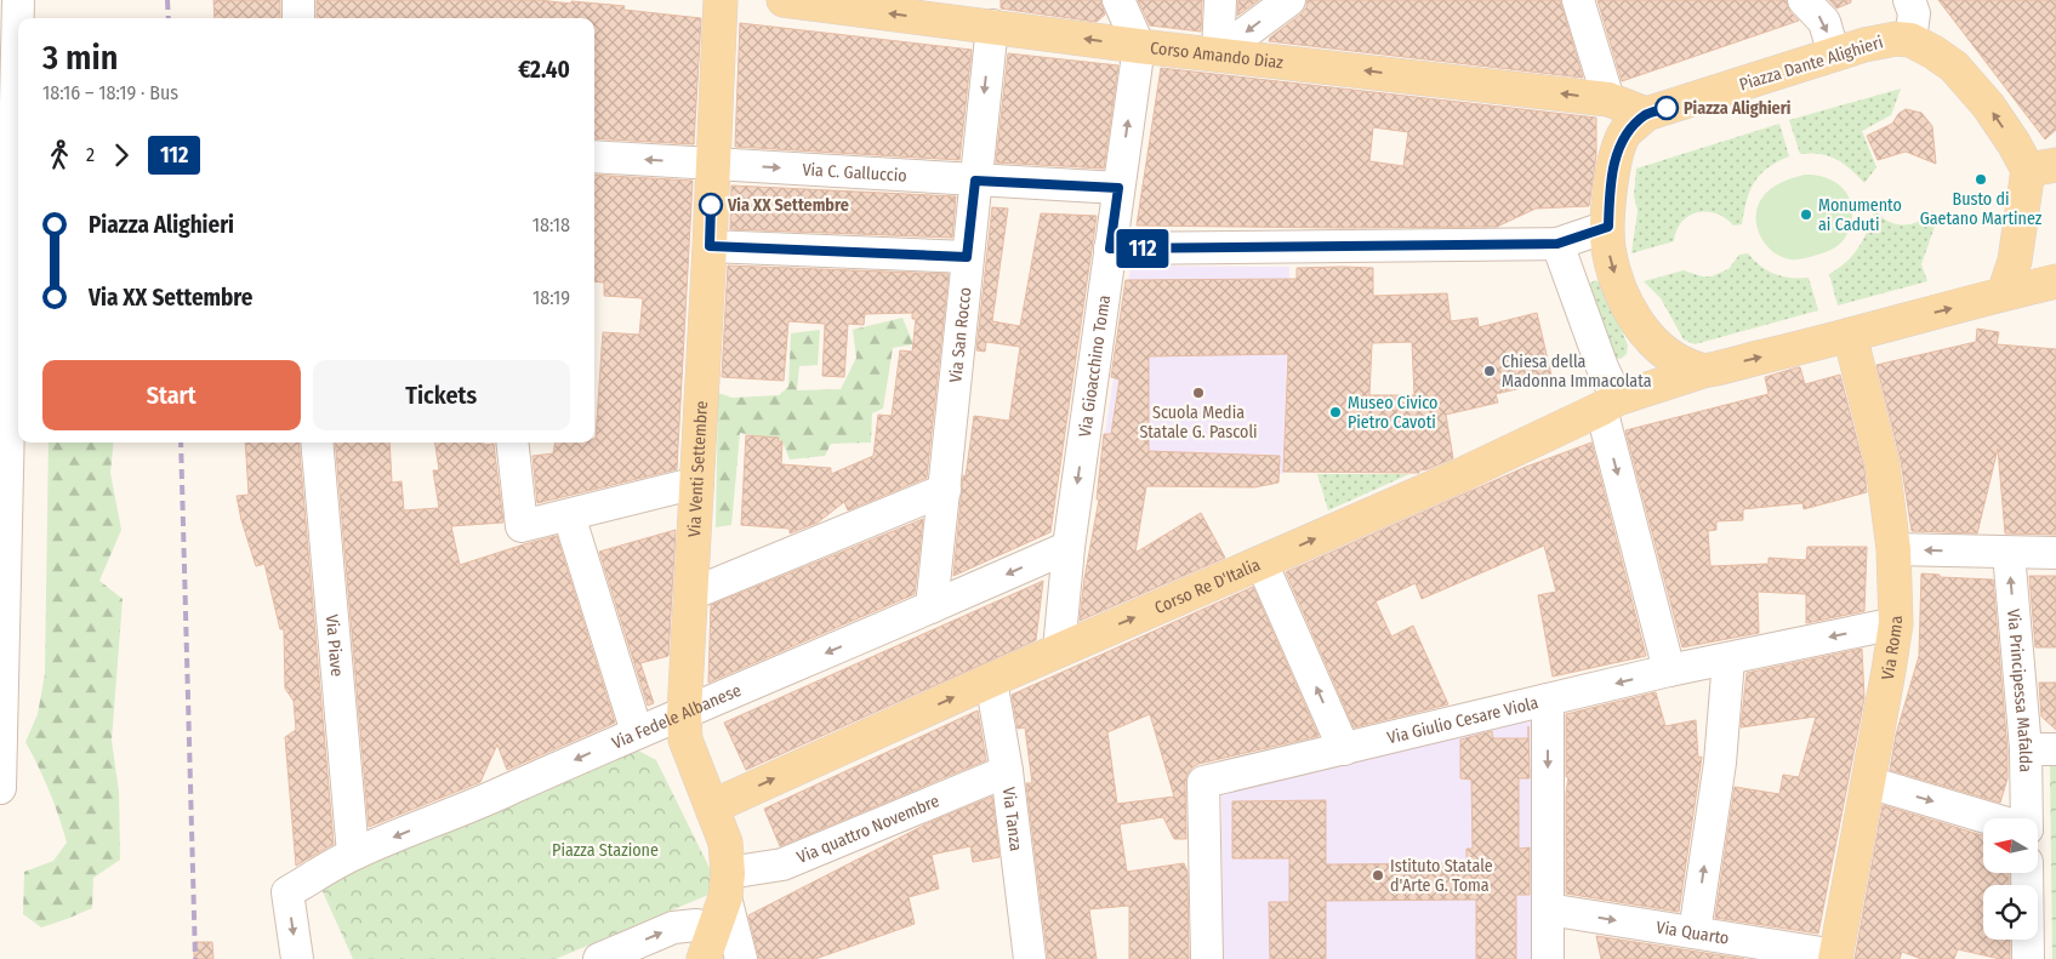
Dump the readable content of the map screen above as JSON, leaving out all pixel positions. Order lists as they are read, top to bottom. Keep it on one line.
{"streets":{"main road":["Corso Amando Diaz","Piazza Dante Alighieri","Via Venti Settembre","Corso Re D'Italia","Via Roma"],"street":["Via C. Galluccio","Via San Rocco","Via Gioacchino Toma","Via Piave","Via Principessa Mafalda","Via Fedele Albanese","Via Giulio Cesare Viola","Via Tanza","Via quattro Novembre","Via Quarto"]},"crossings":[["Corso Amando Diaz","Piazza Dante Alighieri"],["Corso Amando Diaz","Via San Rocco"],["Corso Amando Diaz","Via Gioacchino Toma"],["Piazza Dante Alighieri","Corso Re D'Italia"],["Via C. Galluccio","Via San Rocco"],["Via C. Galluccio","Via Gioacchino Toma"],["Via C. Galluccio","Via Venti Settembre"],["Via San Rocco","Via Fedele Albanese"],["Via Gioacchino Toma","Corso Re D'Italia"],["Via Gioacchino Toma","Via Fedele Albanese"],["Via Venti Settembre","Corso Re D'Italia"],["Via Venti Settembre","Via Fedele Albanese"],["Via Venti Settembre","Via quattro Novembre"],["Corso Re D'Italia","Via Tanza"],["Via Piave","Via Fedele Albanese"],["Via Roma","Via Giulio Cesare Viola"],["Via Roma","Via Quarto"],["Via Tanza","Via quattro Novembre"]],"one_way":["Corso Amando Diaz","Corso Re D'Italia","Via Principessa Mafalda","Via Quarto"],"parks":["Piazza Stazione"],"places":["Piazza Alighieri","Busto di Gaetano Martinez","Via XX Settembre","Monumento ai Caduti","Chiesa della Madonna Immacolata","Scuola Media Statale G. Pascoli","Museo Civico Pietro Cavoti","Istituto Statale d'Arte G. Toma"],"lines":["bus line 112"],"north":"left","page":{"on_map":"112","heading":["3 min","18:16 – 18:19 · Bus","€2.40"],"legs":["2","112"],"list":[{"name":"Piazza Alighieri","value":"18:18"},{"name":"Via XX Settembre","value":"18:19"}],"buttons":["Start","Tickets"]}}
